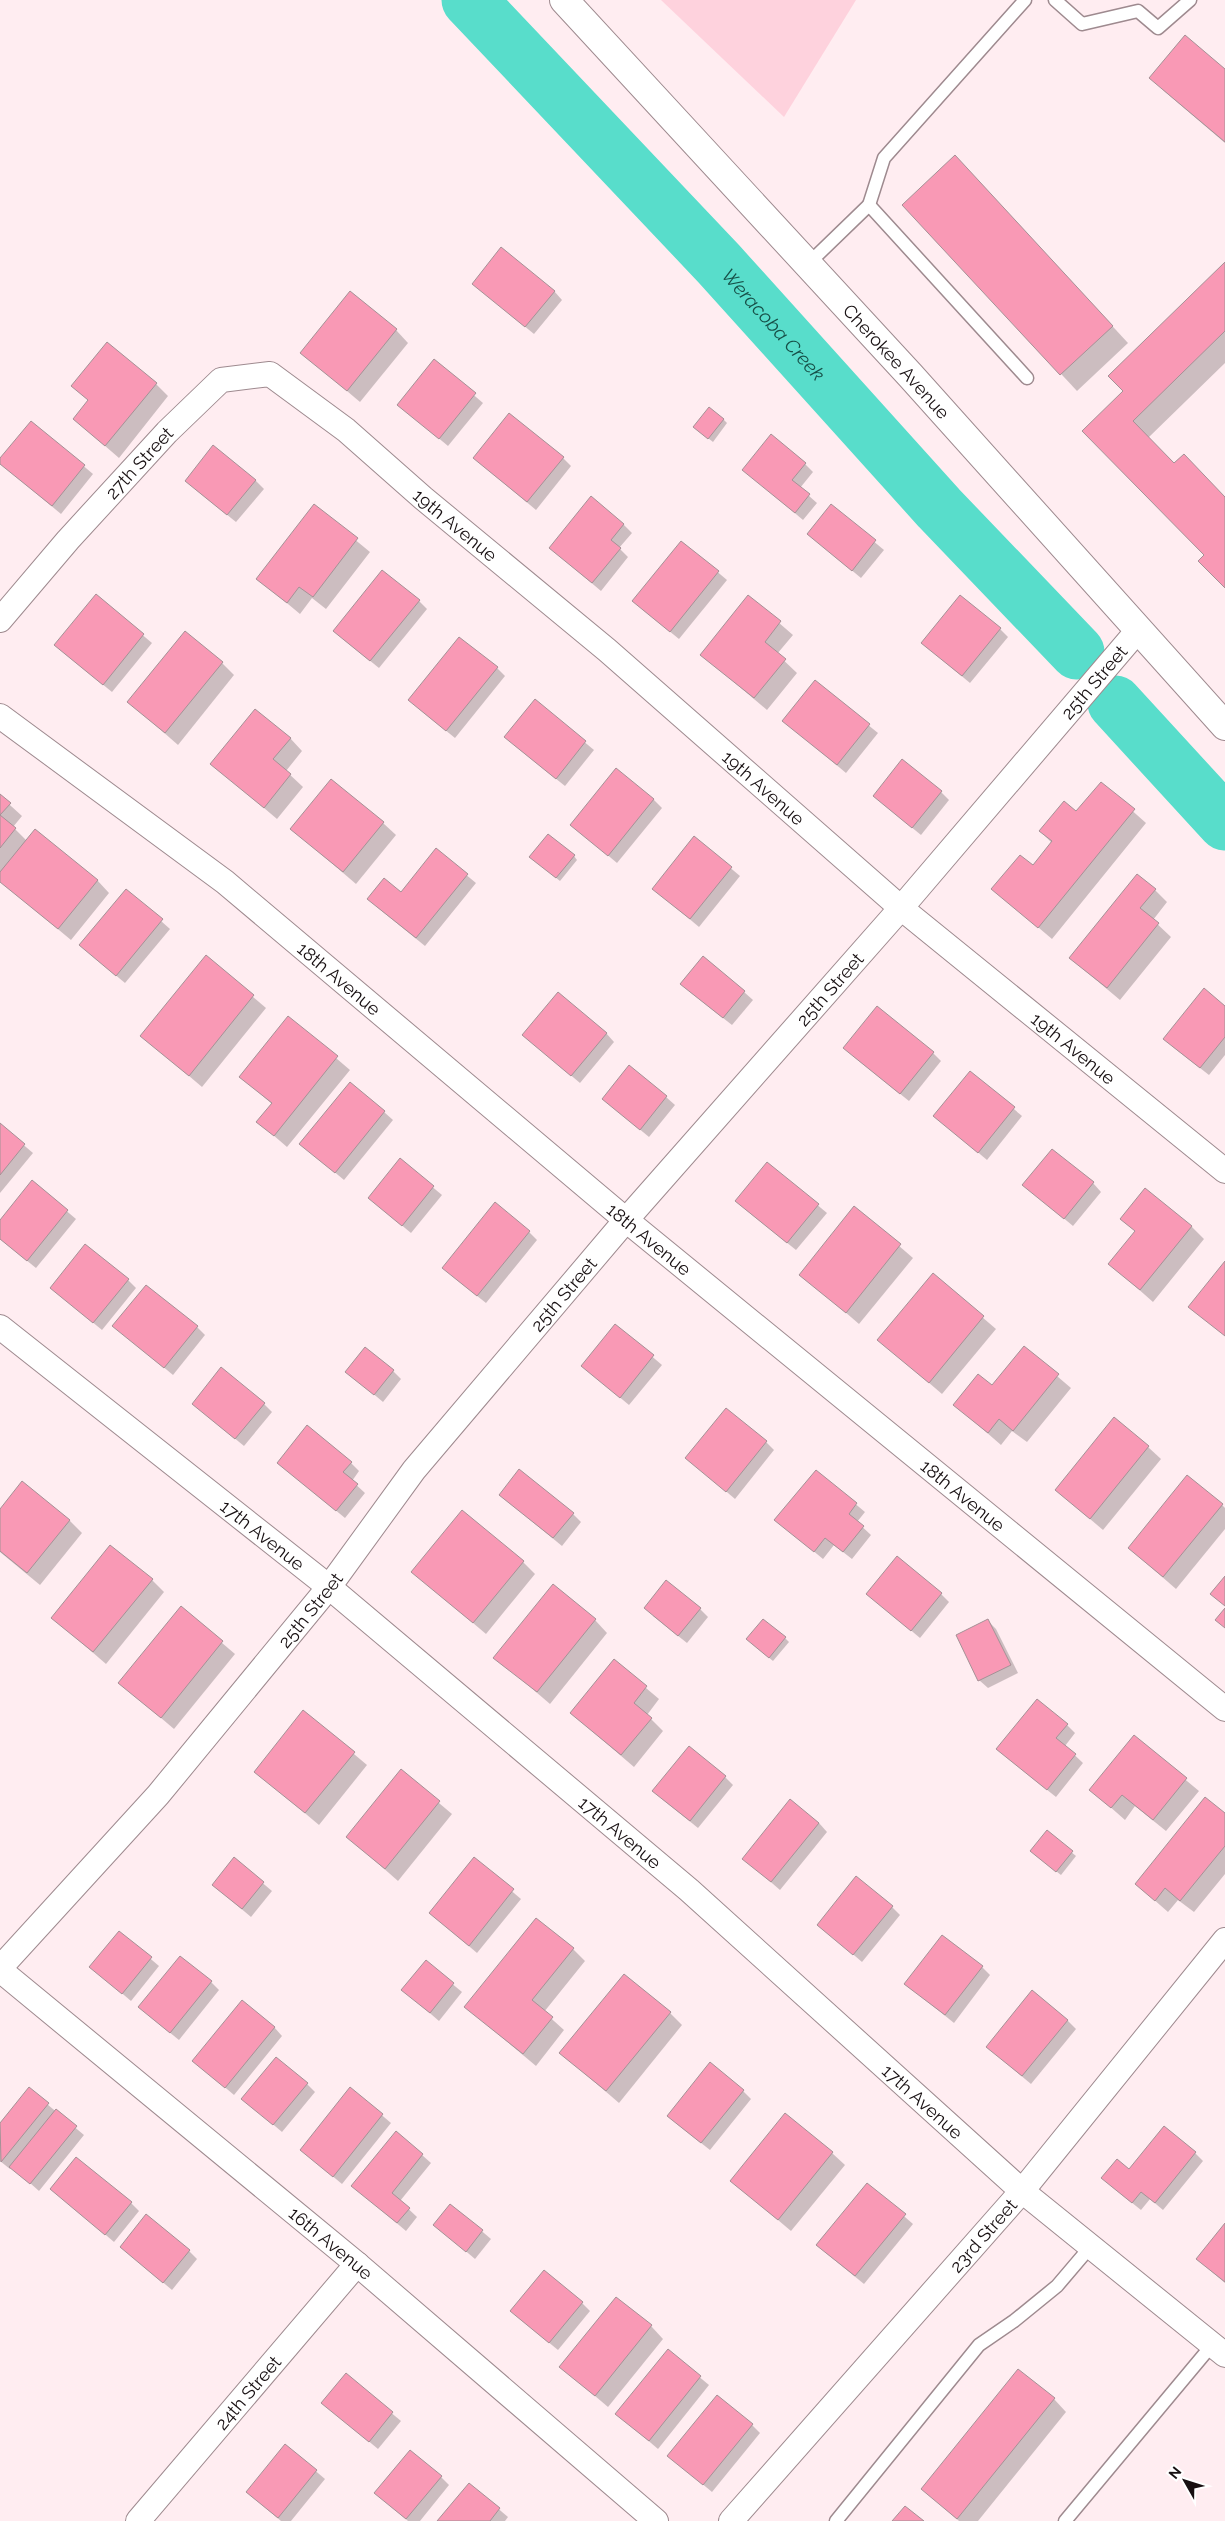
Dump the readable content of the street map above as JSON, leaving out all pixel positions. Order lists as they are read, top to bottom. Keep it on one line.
{"streets":{"street":["Cherokee Avenue","27th Street","19th Avenue","25th Street","18th Avenue","17th Avenue","23rd Street","16th Avenue","24th Street"]},"crossings":[["Cherokee Avenue","25th Street"],["27th Street","19th Avenue"],["19th Avenue","25th Street"],["25th Street","18th Avenue"],["25th Street","17th Avenue"],["25th Street","16th Avenue"],["17th Avenue","23rd Street"],["16th Avenue","24th Street"]],"water":["Weracoba Creek"],"north":"top left"}
